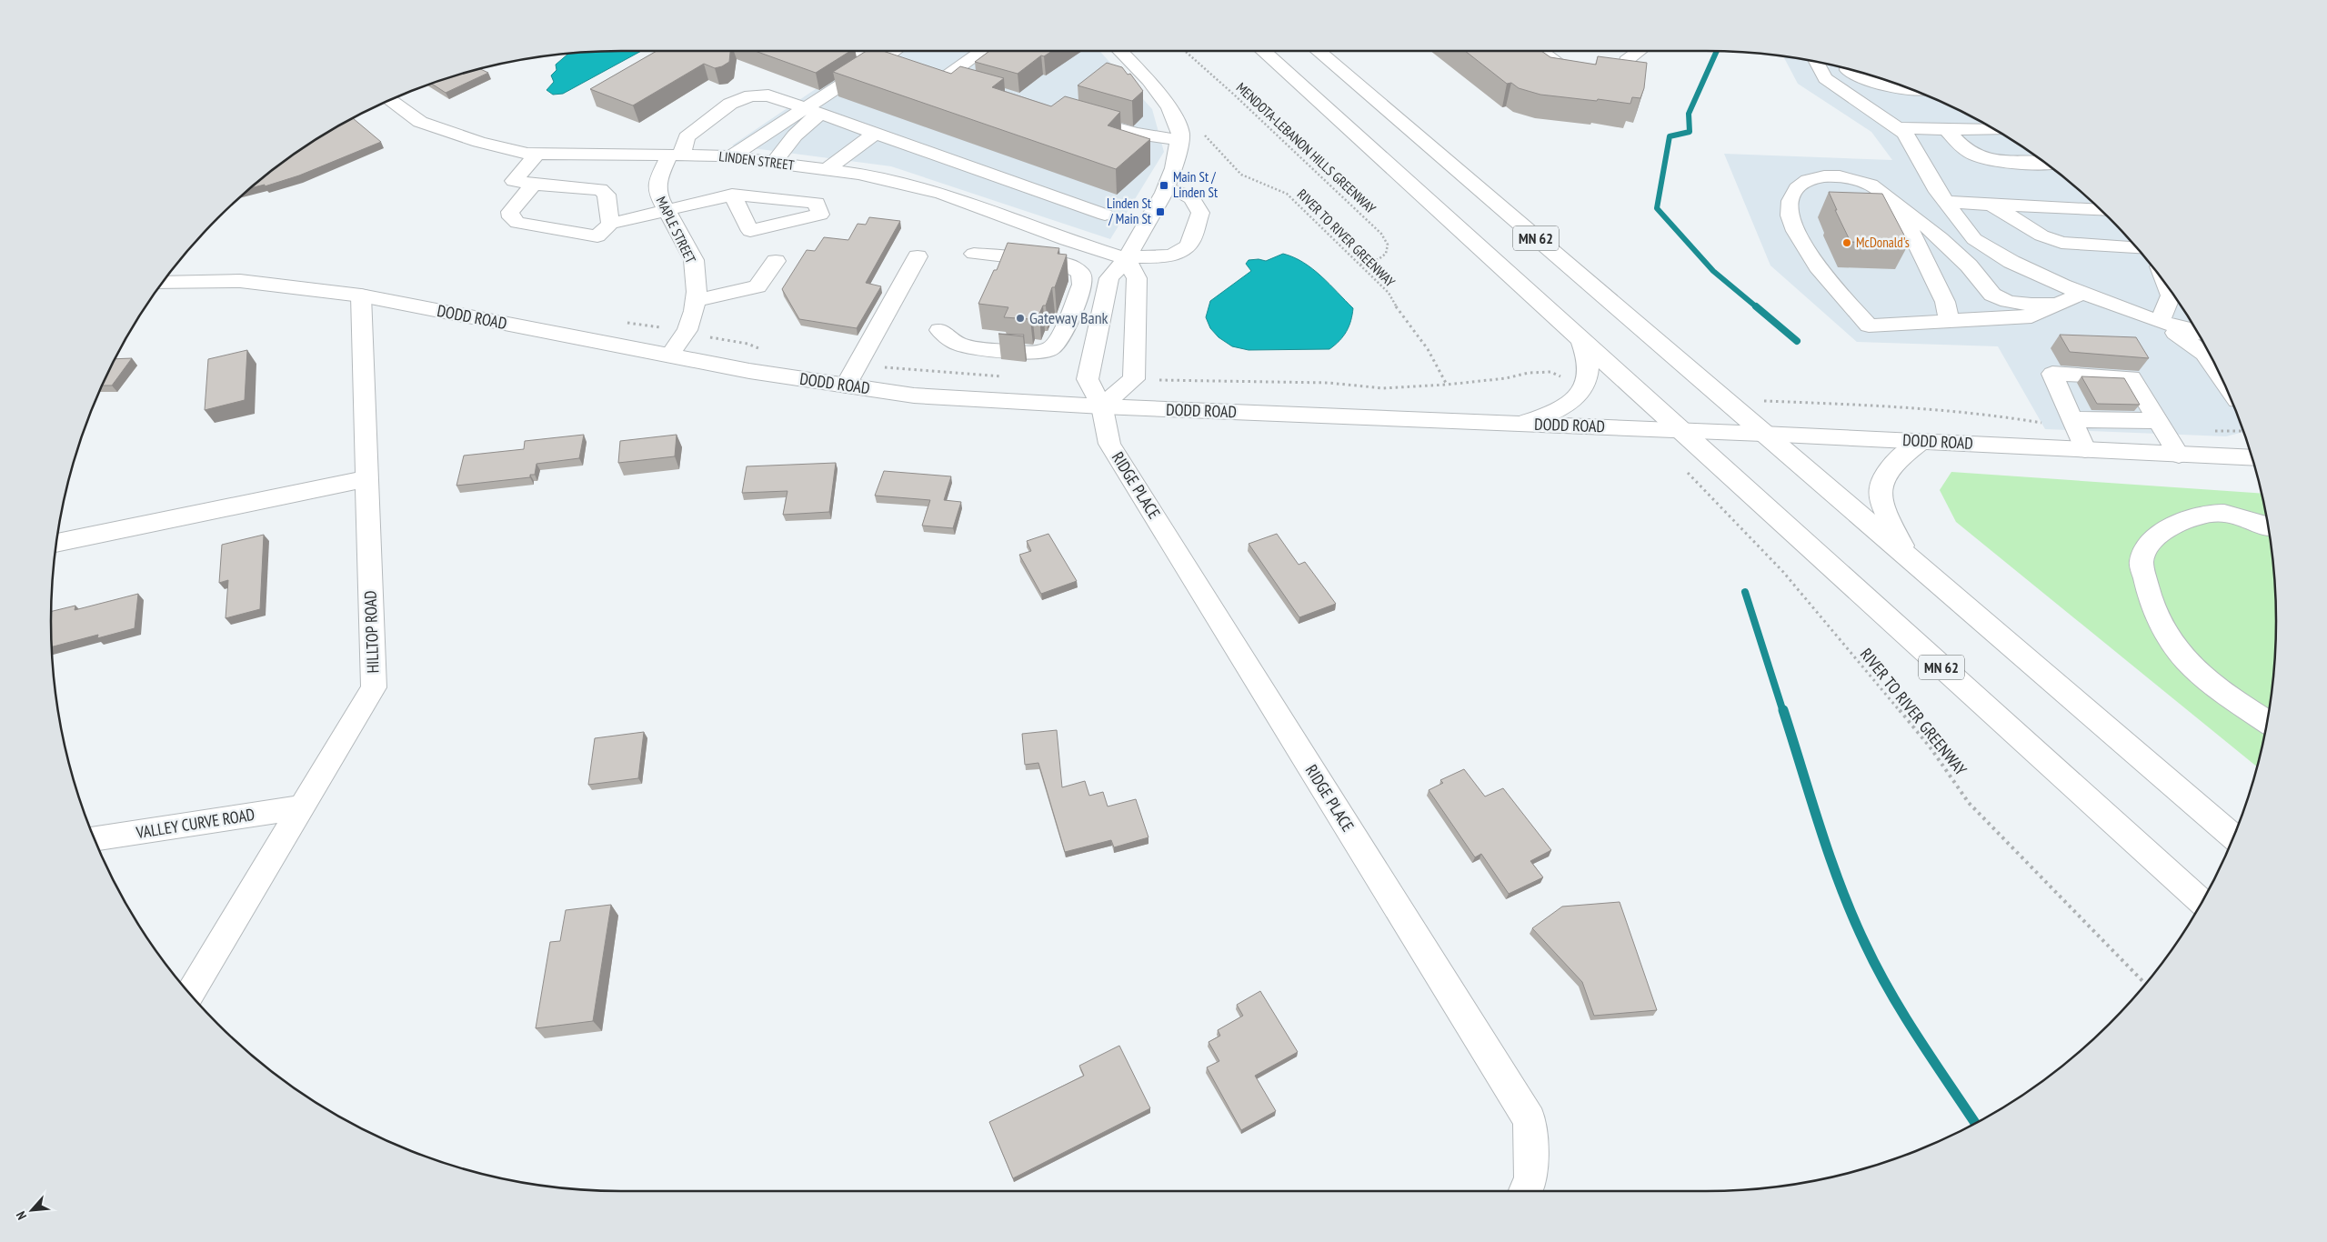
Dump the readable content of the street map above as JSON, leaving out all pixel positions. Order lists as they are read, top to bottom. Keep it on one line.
{"streets":{"main road":["LINDEN STREET","MAPLE STREET","MN 62","DODD ROAD","RIDGE PLACE","HILLTOP ROAD","VALLEY CURVE ROAD"],"path":["MENDOTA-LEBANON HILLS GREENWAY","RIVER TO RIVER GREENWAY"]},"crossings":[["MENDOTA-LEBANON HILLS GREENWAY","RIVER TO RIVER GREENWAY"],["LINDEN STREET","MAPLE STREET"],["LINDEN STREET","RIDGE PLACE"],["MAPLE STREET","DODD ROAD"],["MN 62","DODD ROAD"],["DODD ROAD","RIDGE PLACE"],["DODD ROAD","HILLTOP ROAD"],["HILLTOP ROAD","VALLEY CURVE ROAD"]],"places":{"transit":["Main St / Linden St","Linden St / Main St"],"other":["McDonald's","Gateway Bank"]},"north":"bottom left"}
